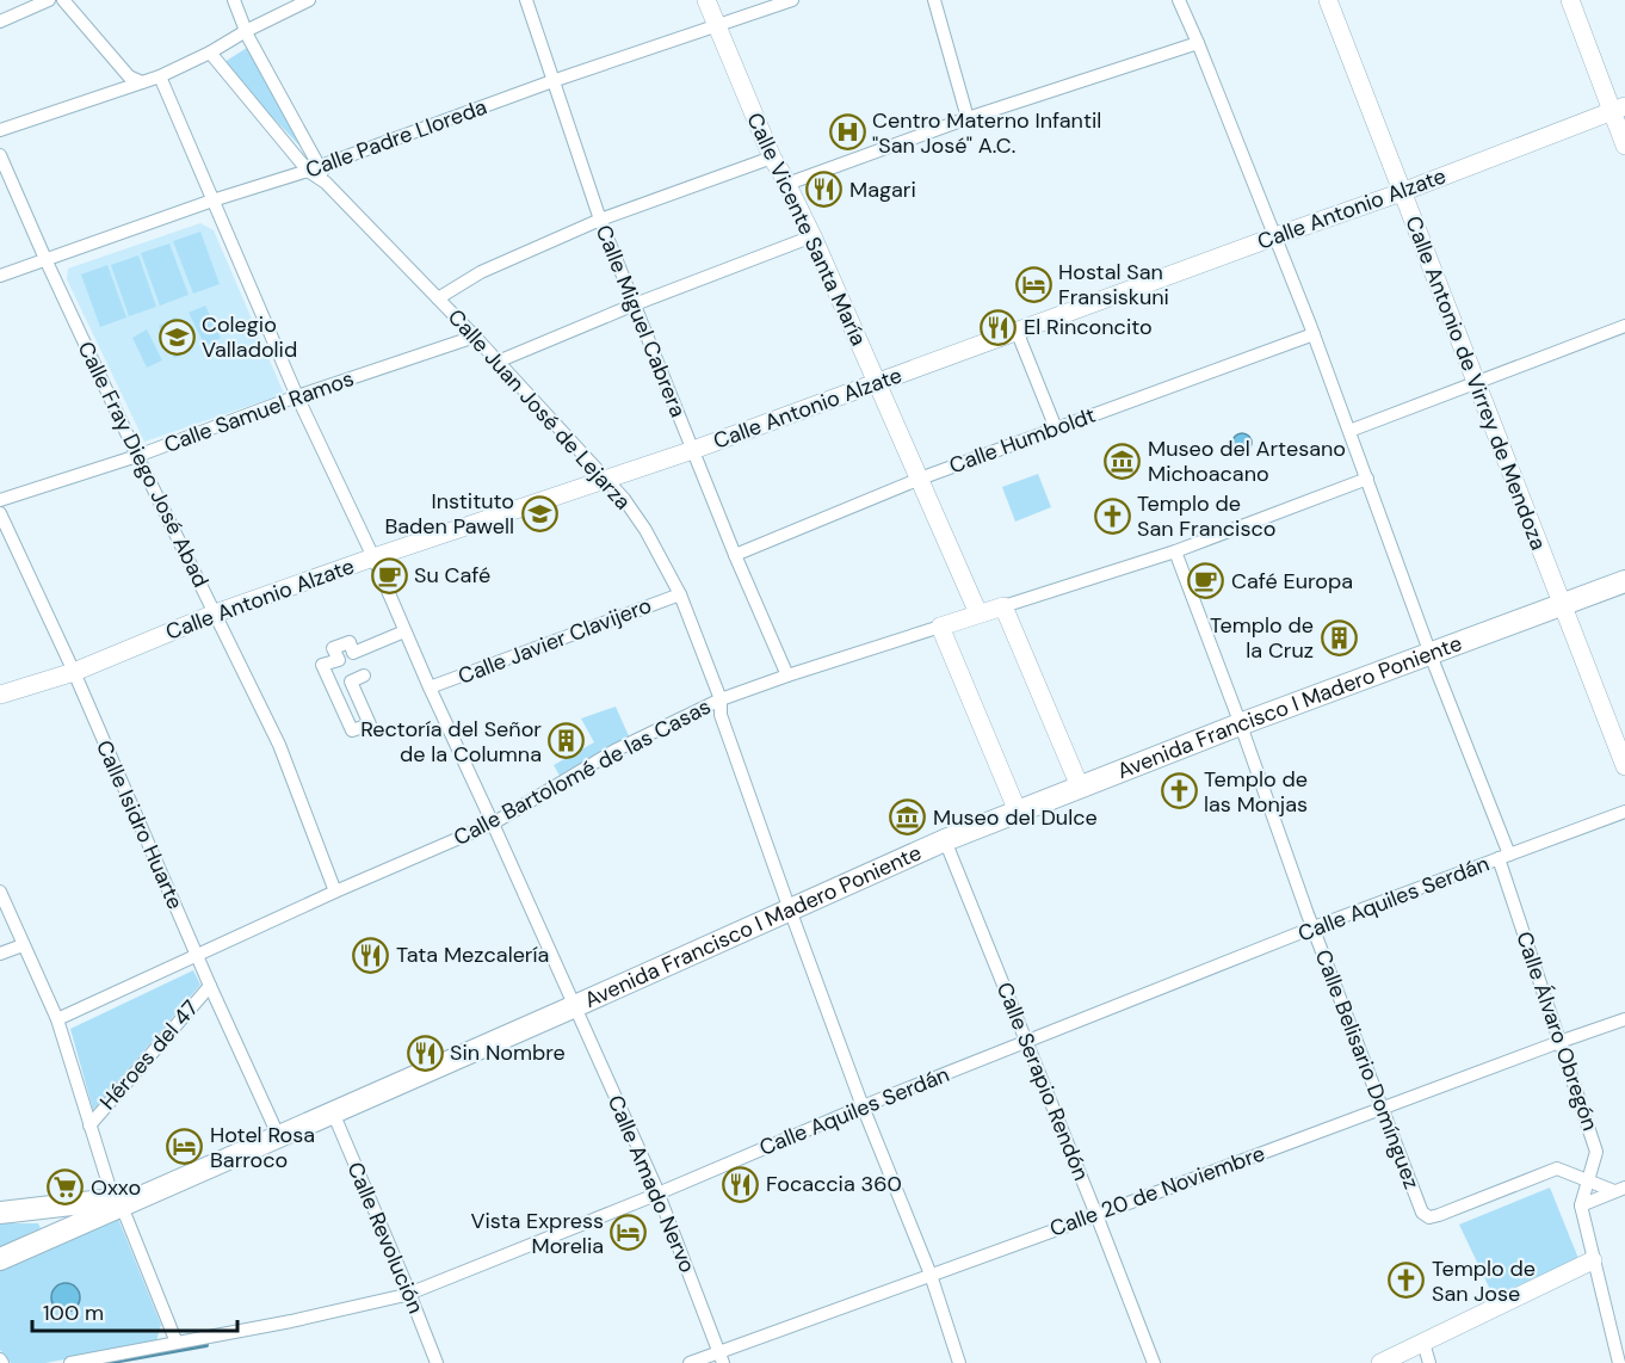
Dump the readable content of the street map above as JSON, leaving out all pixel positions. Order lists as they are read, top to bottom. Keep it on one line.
{"streets":{"main road":["Avenida Francisco I Madero Poniente"],"street":["Calle Padre Lloreda","Calle Antonio Alzate","Calle Vicente Santa María","Calle Miguel Cabrera","Calle Antonio de Virrey de Mendoza","Calle Juan José de Lejarza","Calle Samuel Ramos","Calle Humboldt","Calle Fray Diego José Abad","Calle Javier Clavijero","Calle Bartolomé de las Casas","Calle Isidro Huarte","Calle Aquiles Serdán","Calle Álvaro Obregón","Héroes del 47","Calle Belisario Domínguez","Calle Serapio Rendón","Calle Amado Nervo","Calle 20 de Noviembre","Calle Revolución"]},"crossings":[["Calle Padre Lloreda","Calle Vicente Santa María"],["Calle Padre Lloreda","Calle Miguel Cabrera"],["Calle Padre Lloreda","Calle Juan José de Lejarza"],["Calle Padre Lloreda","Calle Fray Diego José Abad"],["Calle Padre Lloreda","Calle Amado Nervo"],["Calle Antonio Alzate","Calle Vicente Santa María"],["Calle Antonio Alzate","Calle Miguel Cabrera"],["Calle Antonio Alzate","Calle Antonio de Virrey de Mendoza"],["Calle Antonio Alzate","Calle Juan José de Lejarza"],["Calle Antonio Alzate","Calle Fray Diego José Abad"],["Calle Antonio Alzate","Calle Isidro Huarte"],["Calle Antonio Alzate","Calle Álvaro Obregón"],["Calle Antonio Alzate","Calle Amado Nervo"],["Calle Vicente Santa María","Calle Humboldt"],["Calle Vicente Santa María","Calle Bartolomé de las Casas"],["Calle Miguel Cabrera","Calle Humboldt"],["Calle Miguel Cabrera","Calle Bartolomé de las Casas"],["Calle Antonio de Virrey de Mendoza","Avenida Francisco I Madero Poniente"],["Calle Juan José de Lejarza","Calle Samuel Ramos"],["Calle Juan José de Lejarza","Calle Javier Clavijero"],["Calle Juan José de Lejarza","Avenida Francisco I Madero Poniente"],["Calle Juan José de Lejarza","Calle Bartolomé de las Casas"],["Calle Juan José de Lejarza","Calle Aquiles Serdán"],["Calle Juan José de Lejarza","Calle 20 de Noviembre"],["Calle Samuel Ramos","Calle Fray Diego José Abad"],["Calle Samuel Ramos","Calle Amado Nervo"],["Calle Humboldt","Calle Álvaro Obregón"],["Calle Fray Diego José Abad","Calle Bartolomé de las Casas"],["Calle Javier Clavijero","Calle Amado Nervo"],["Avenida Francisco I Madero Poniente","Calle Isidro Huarte"],["Avenida Francisco I Madero Poniente","Calle Álvaro Obregón"],["Avenida Francisco I Madero Poniente","Calle Belisario Domínguez"],["Avenida Francisco I Madero Poniente","Calle Serapio Rendón"],["Avenida Francisco I Madero Poniente","Calle Amado Nervo"],["Avenida Francisco I Madero Poniente","Calle Revolución"],["Calle Bartolomé de las Casas","Calle Isidro Huarte"],["Calle Bartolomé de las Casas","Calle Álvaro Obregón"],["Calle Bartolomé de las Casas","Calle Belisario Domínguez"],["Calle Bartolomé de las Casas","Calle Amado Nervo"],["Calle Isidro Huarte","Héroes del 47"],["Calle Aquiles Serdán","Calle Álvaro Obregón"],["Calle Aquiles Serdán","Calle Belisario Domínguez"],["Calle Aquiles Serdán","Calle Serapio Rendón"],["Calle Aquiles Serdán","Calle Amado Nervo"],["Calle Aquiles Serdán","Calle Revolución"],["Calle Álvaro Obregón","Calle Belisario Domínguez"],["Calle Álvaro Obregón","Calle 20 de Noviembre"],["Calle Belisario Domínguez","Calle 20 de Noviembre"],["Calle Serapio Rendón","Calle 20 de Noviembre"],["Calle Amado Nervo","Calle 20 de Noviembre"]],"places":{"hospital":["Centro Materno Infantil \"San José\" A.C."],"restaurant":["Magari","El Rinconcito","Tata Mezcalería","Sin Nombre","Focaccia 360"],"hotel":["Hostal San Fransiskuni","Hotel Rosa Barroco","Vista Express Morelia"],"school or university":["Colegio Valladolid","Instituto Baden Pawell"],"museum":["Museo del Artesano Michoacano","Museo del Dulce"],"church":["Templo de San Francisco","Templo de las Monjas","Templo de San Jose"],"cafe":["Su Café","Café Europa"],"building":["Templo de la Cruz","Rectoría del Señor de la Columna"],"supermarket":["Oxxo"]},"scale_bar":"100 m"}
